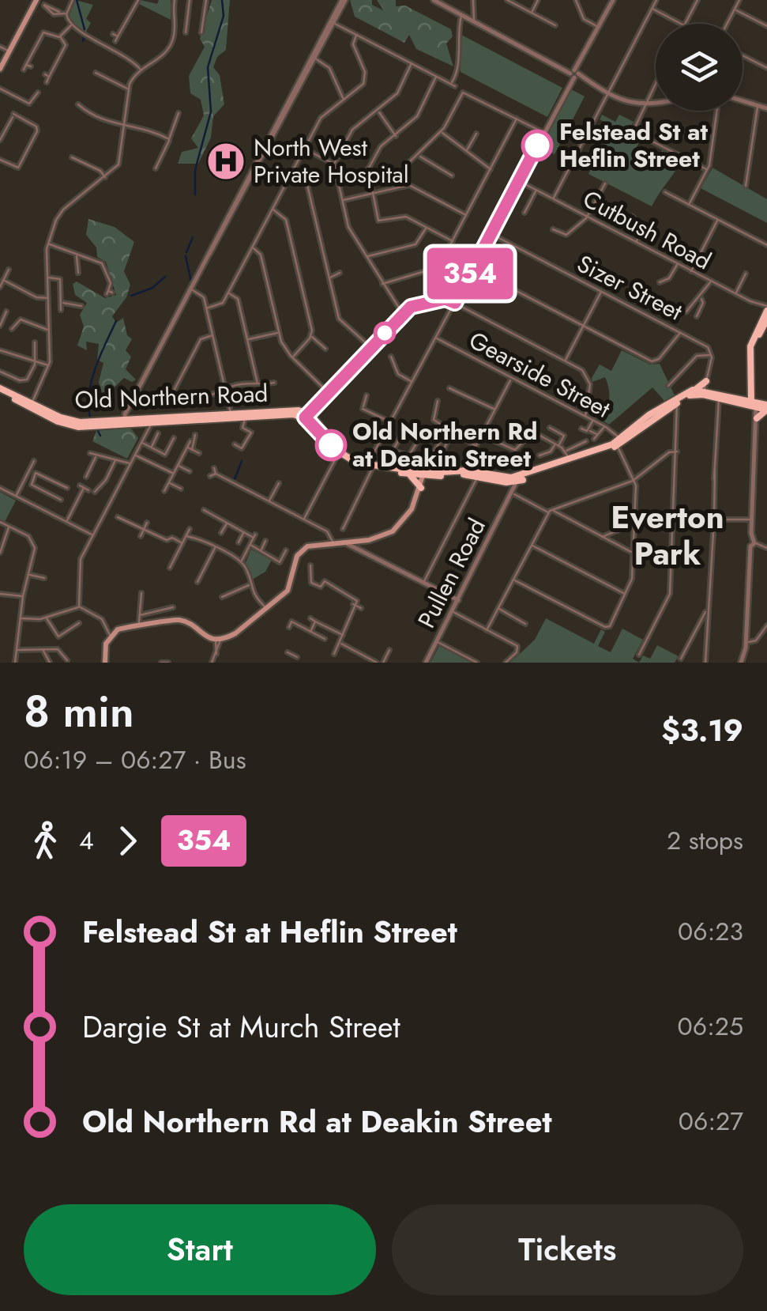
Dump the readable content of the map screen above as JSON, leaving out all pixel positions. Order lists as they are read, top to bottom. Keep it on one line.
{"streets":{"highway":["Old Northern Road"],"street":["Cutbush Road","Sizer Street","Gearside Street","Pullen Road"]},"districts":["Everton Park"],"places":{"other":["Felstead St at Heflin Street","Old Northern Rd at Deakin Street"],"hospital":["North West Private Hospital"]},"lines":["bus line 354"],"page":{"on_map":"354","heading":["8 min","06:19 – 06:27 · Bus","$3.19"],"legs":["4","354","2 stops"],"list":[{"name":"Felstead St at Heflin Street","value":"06:23"},{"name":"Dargie St at Murch Street","value":"06:25"},{"name":"Old Northern Rd at Deakin Street","value":"06:27"}],"buttons":["Start","Tickets"]}}
